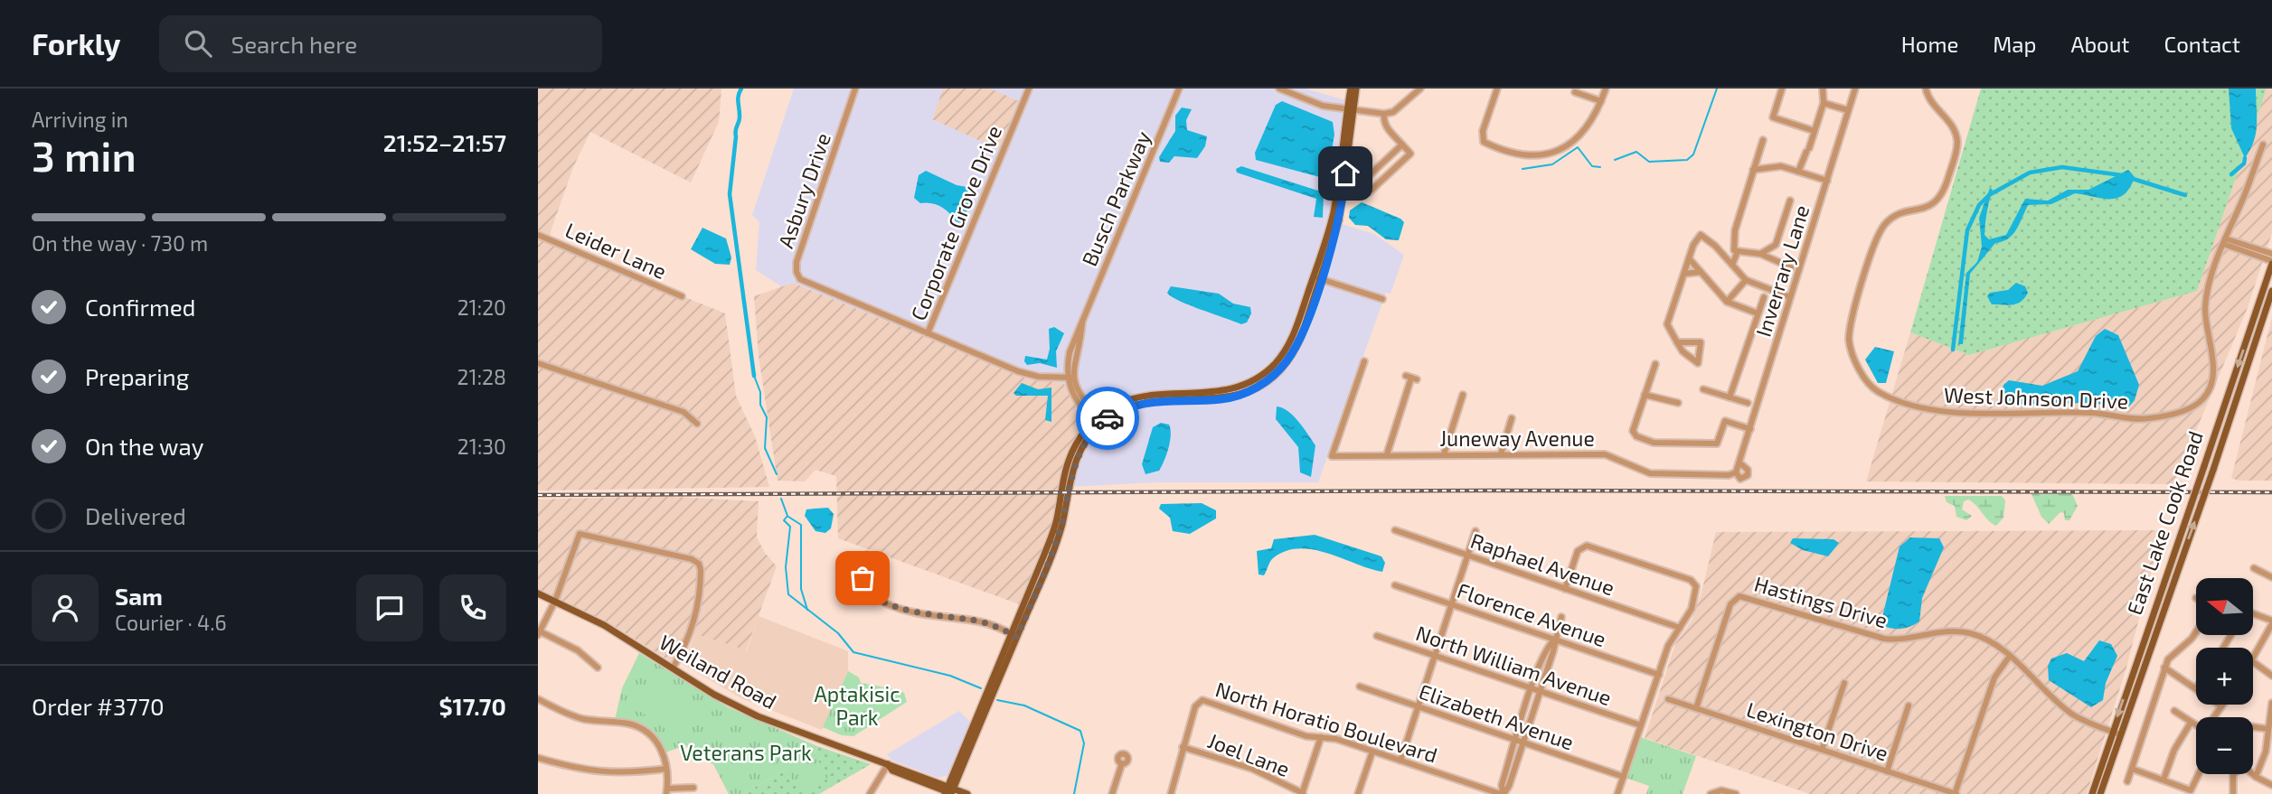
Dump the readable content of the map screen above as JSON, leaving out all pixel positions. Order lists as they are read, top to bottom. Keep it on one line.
{"streets":{"main road":["East Lake Cook Road","Weiland Road"],"street":["Asbury Drive","Busch Parkway","Corporate Grove Drive","Leider Lane","Inverrary Lane","West Johnson Drive","Juneway Avenue","Raphael Avenue","Hastings Drive","Florence Avenue","North William Avenue","Elizabeth Avenue","North Horatio Boulevard","Lexington Drive","Joel Lane"]},"crossings":[["Asbury Drive","Corporate Grove Drive"],["Busch Parkway","Corporate Grove Drive"],["Inverrary Lane","Juneway Avenue"],["Hastings Drive","Lexington Drive"],["North Horatio Boulevard","Joel Lane"]],"parks":["Aptakisic Park","Veterans Park"],"north":"left","page":{"header":"Forkly","search":"Search here","nav":["Home","Map","About","Contact"],"heading":["3 min","Arriving in","21:52–21:57"],"panel":["Sam","Courier · 4.6","Order #3770","$17.70"],"bar":"On the way · 730 m","list":[["Confirmed","21:20"],["Preparing","21:28"],["On the way","21:30"],"Delivered"],"map_buttons":["+","−"]}}
